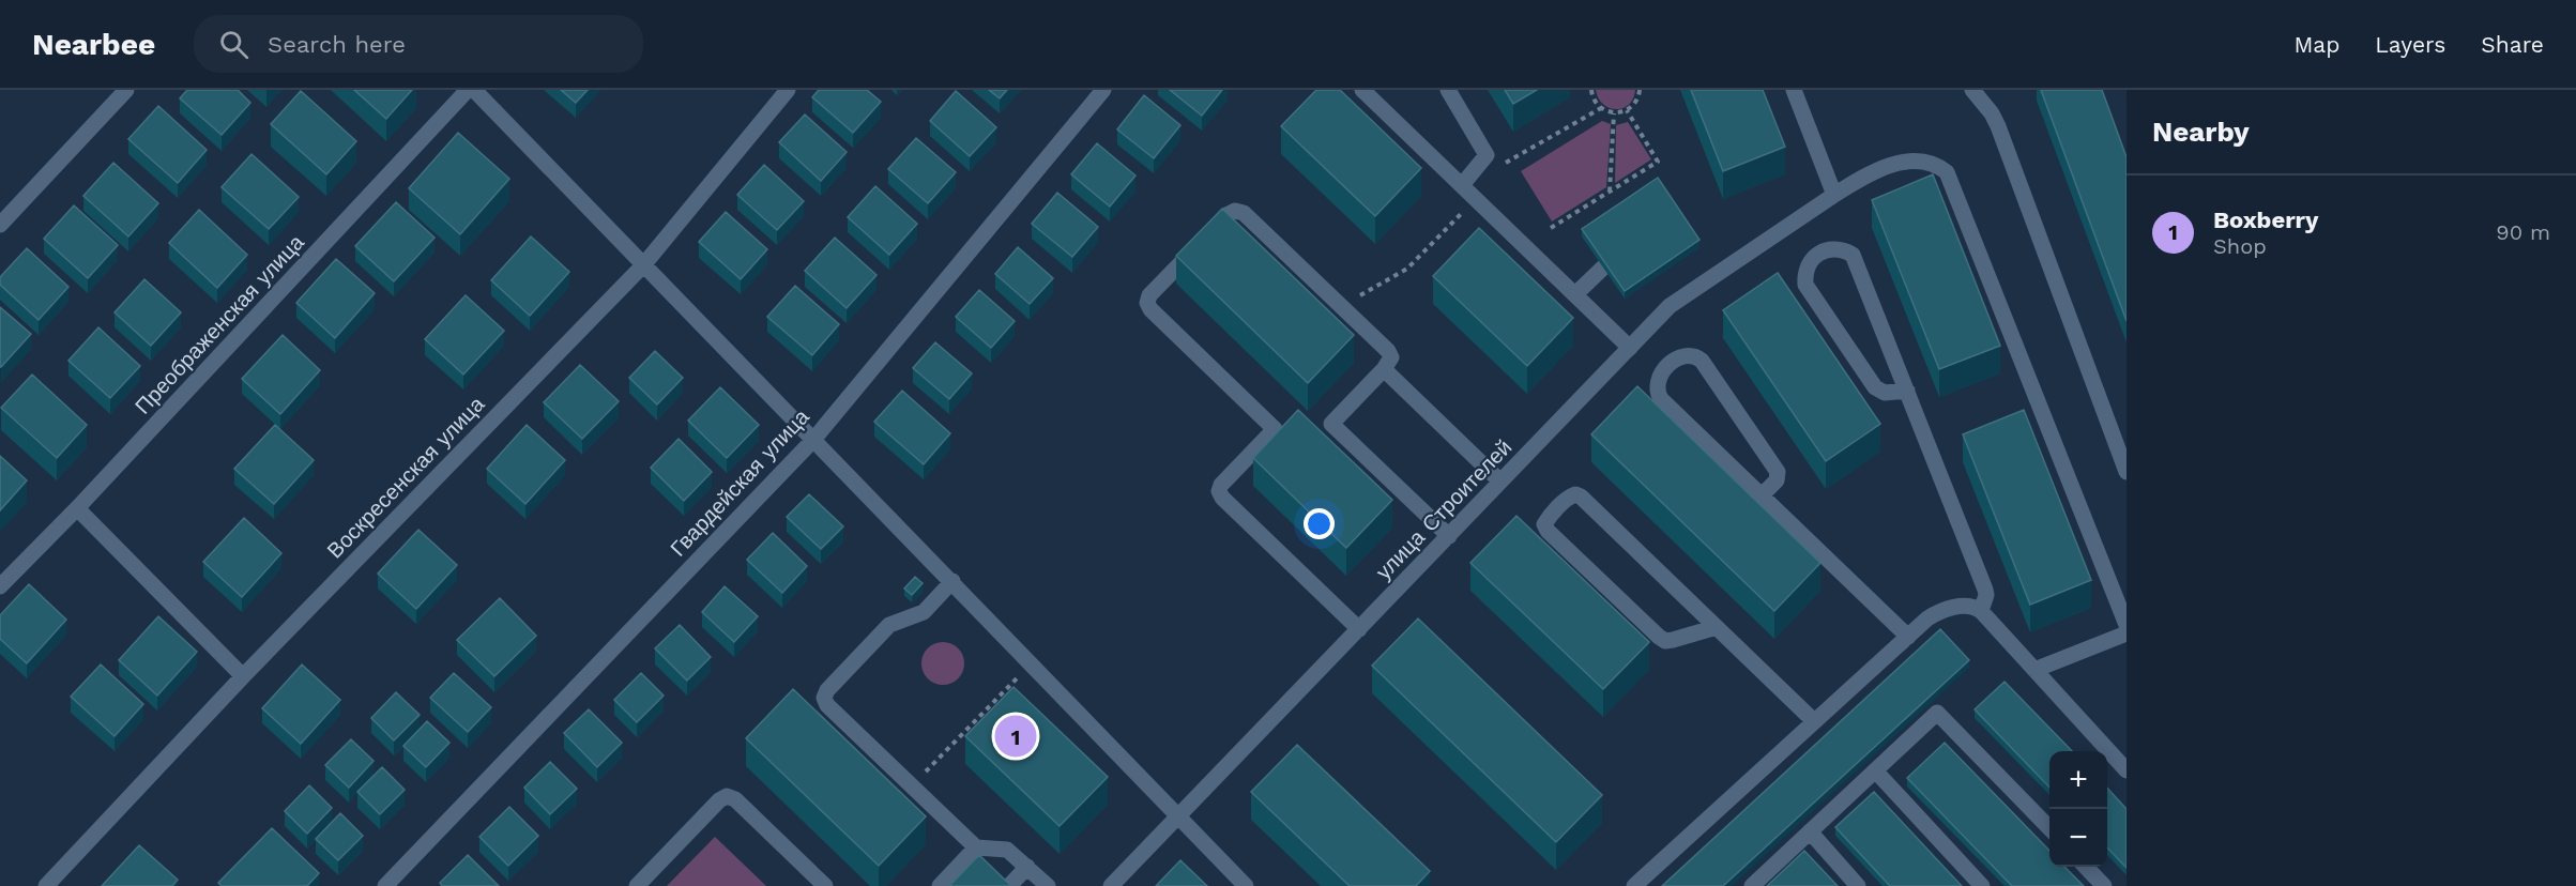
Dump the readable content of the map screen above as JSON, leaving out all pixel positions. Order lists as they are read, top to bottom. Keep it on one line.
{"streets":{"street":["Преображенская улица","Воскресенская улица","Гвардейская улица","улица Строителей"]},"page":{"header":"Nearbee","search":"Search here","nav":["Map","Layers","Share"],"heading":"Nearby","list":[{"mark":"1","name":"Boxberry","note":"Shop","value":"90 m"}],"pins":"1","map_buttons":["+","−"]}}
